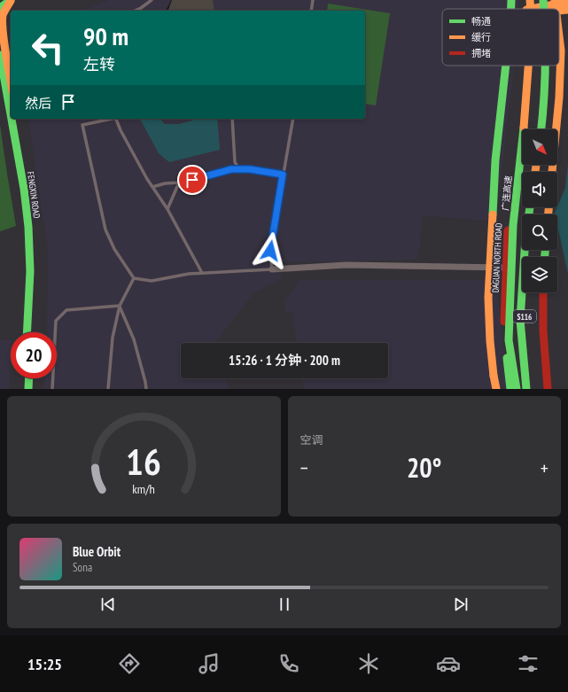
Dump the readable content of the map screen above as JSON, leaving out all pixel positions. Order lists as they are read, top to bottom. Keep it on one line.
{"streets":{"main road":["广连高速","FENGXIN ROAD","DAGUAN NORTH ROAD","S116"]},"legend":["畅通","缓行","拥堵"],"north":"bottom right","page":{"turn":["90 m","左转"],"then":"然后","limit":"20","trip":"15:26 · 1 分钟 · 200 m","tile":"空调","heat":["−","20°","+"],"song":["Blue Orbit","Sona"],"tabs":"15:25","gauge":["16","km/h"]}}
